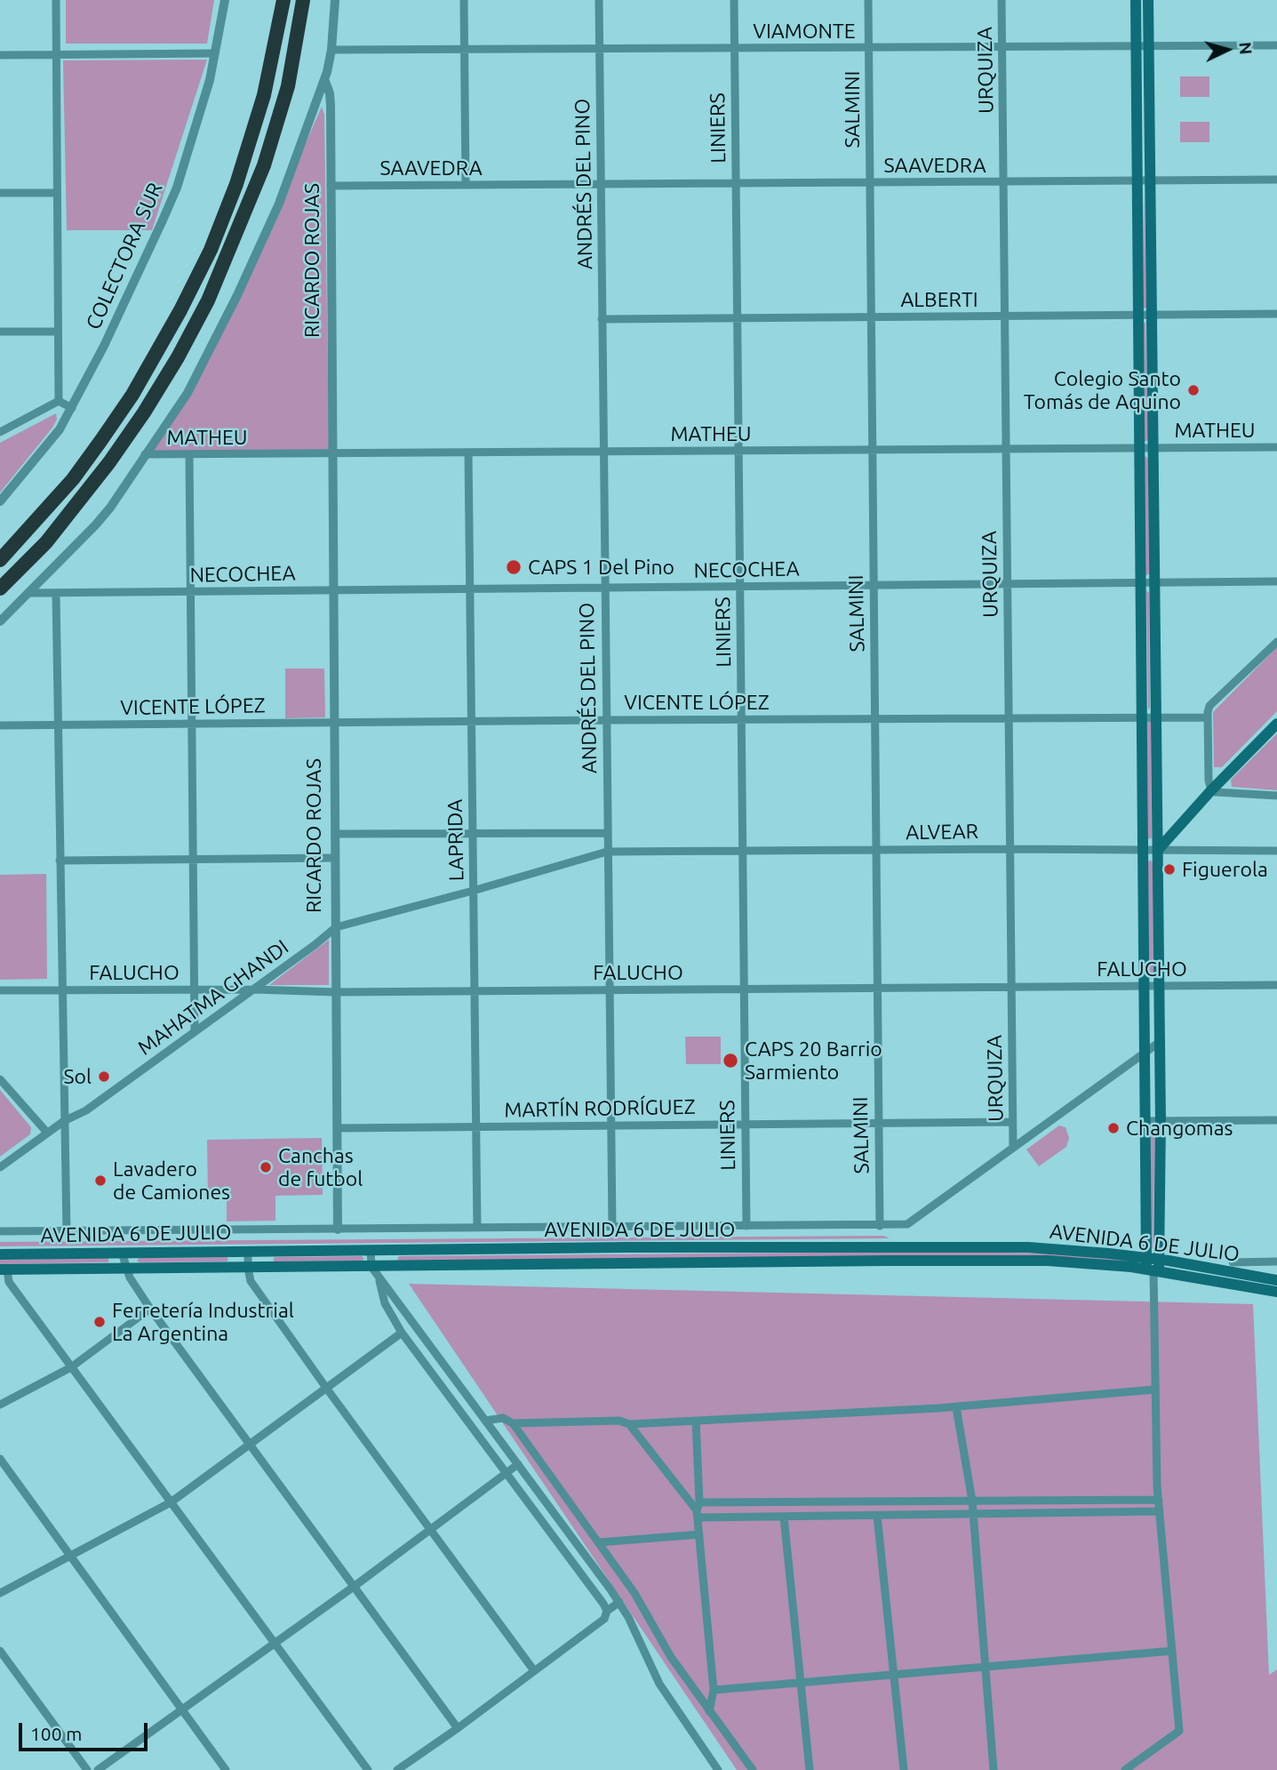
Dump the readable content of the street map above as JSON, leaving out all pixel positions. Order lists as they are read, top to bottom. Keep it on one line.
{"streets":{"main road":["AVENIDA 6 DE JULIO"],"street":["VIAMONTE","URQUIZA","SALMINI","LINIERS","SAAVEDRA","ANDRÉS DEL PINO","COLECTORA SUR","RICARDO ROJAS","ALBERTI","MATHEU","NECOCHEA","VICENTE LÓPEZ","ALVEAR","LAPRIDA","FALUCHO","MAHATMA GHANDI","MARTÍN RODRÍGUEZ"]},"crossings":[["VIAMONTE","URQUIZA"],["VIAMONTE","SALMINI"],["VIAMONTE","LINIERS"],["VIAMONTE","ANDRÉS DEL PINO"],["URQUIZA","SAAVEDRA"],["URQUIZA","ALBERTI"],["URQUIZA","MATHEU"],["URQUIZA","NECOCHEA"],["URQUIZA","VICENTE LÓPEZ"],["URQUIZA","ALVEAR"],["URQUIZA","FALUCHO"],["URQUIZA","MARTÍN RODRÍGUEZ"],["SALMINI","SAAVEDRA"],["SALMINI","ALBERTI"],["SALMINI","MATHEU"],["SALMINI","NECOCHEA"],["SALMINI","VICENTE LÓPEZ"],["SALMINI","ALVEAR"],["SALMINI","FALUCHO"],["SALMINI","MARTÍN RODRÍGUEZ"],["LINIERS","SAAVEDRA"],["LINIERS","ALBERTI"],["LINIERS","MATHEU"],["LINIERS","NECOCHEA"],["LINIERS","VICENTE LÓPEZ"],["LINIERS","ALVEAR"],["LINIERS","FALUCHO"],["LINIERS","MARTÍN RODRÍGUEZ"],["SAAVEDRA","ANDRÉS DEL PINO"],["SAAVEDRA","RICARDO ROJAS"],["ANDRÉS DEL PINO","ALBERTI"],["ANDRÉS DEL PINO","MATHEU"],["ANDRÉS DEL PINO","NECOCHEA"],["ANDRÉS DEL PINO","VICENTE LÓPEZ"],["ANDRÉS DEL PINO","ALVEAR"],["ANDRÉS DEL PINO","FALUCHO"],["ANDRÉS DEL PINO","MAHATMA GHANDI"],["ANDRÉS DEL PINO","MARTÍN RODRÍGUEZ"],["RICARDO ROJAS","MATHEU"],["RICARDO ROJAS","NECOCHEA"],["RICARDO ROJAS","VICENTE LÓPEZ"],["RICARDO ROJAS","FALUCHO"],["RICARDO ROJAS","MAHATMA GHANDI"],["RICARDO ROJAS","MARTÍN RODRÍGUEZ"],["MATHEU","LAPRIDA"],["NECOCHEA","LAPRIDA"],["VICENTE LÓPEZ","LAPRIDA"],["ALVEAR","MAHATMA GHANDI"],["LAPRIDA","FALUCHO"],["LAPRIDA","MAHATMA GHANDI"],["LAPRIDA","MARTÍN RODRÍGUEZ"],["FALUCHO","MAHATMA GHANDI"]],"places":["Colegio Santo Tomás de Aquino","CAPS 1 Del Pino","Figuerola","CAPS 20 Barrio Sarmiento","Sol","Changomas","Canchas de futbol","Lavadero de Camiones","Ferretería Industrial La Argentina"],"scale_bar":"100 m","north":"right"}
